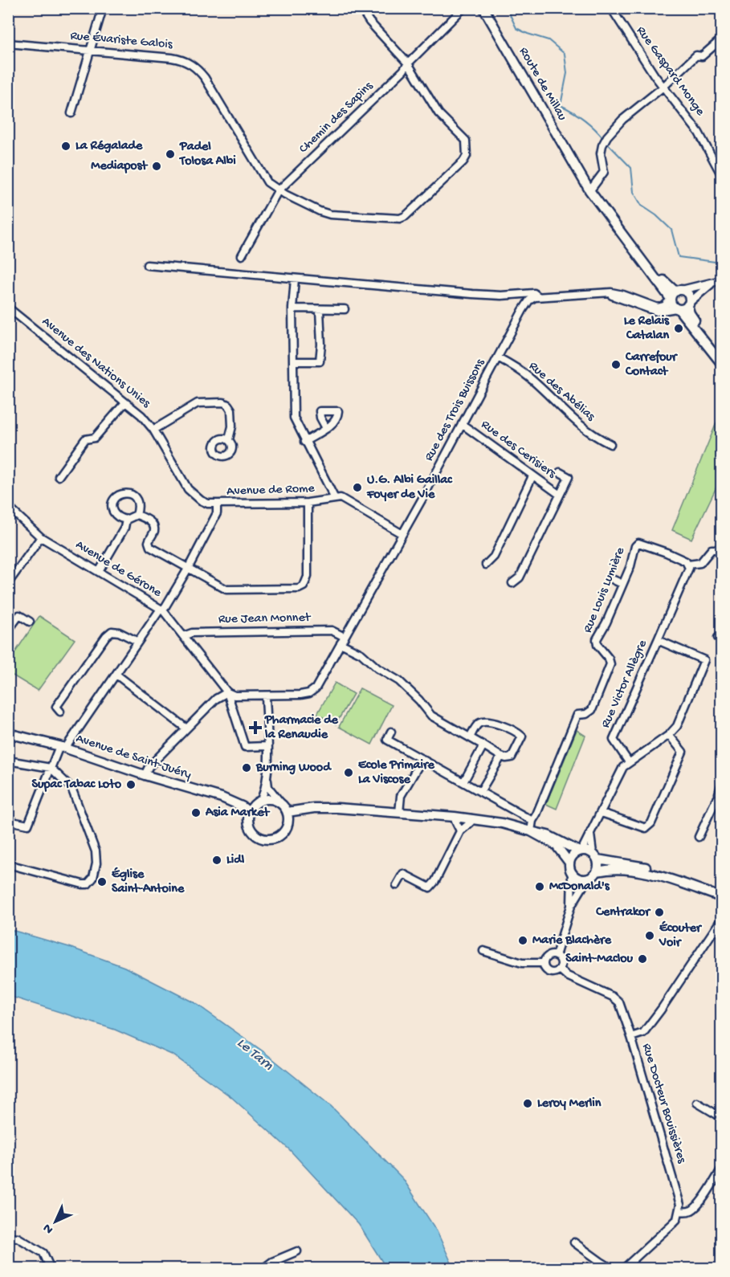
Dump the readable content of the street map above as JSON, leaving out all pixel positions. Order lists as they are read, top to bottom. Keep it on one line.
{"streets":{"main road":["Route de Millau","Avenue de Saint-Juéry"],"street":["Rue Évariste Galois","Rue Gaspard Monge","Chemin des Sapins","Avenue des Nations Unies","Rue des Abélias","Rue des Trois Buissons","Rue des Cerisiers","Avenue de Rome","Avenue de Gérone","Rue Louis Lumière","Rue Jean Monnet","Rue Victor Allègre","Rue Docteur Bouissières"]},"crossings":[["Rue Évariste Galois","Chemin des Sapins"],["Avenue des Nations Unies","Avenue de Rome"],["Rue des Abélias","Rue des Trois Buissons"],["Rue des Trois Buissons","Rue des Cerisiers"],["Rue des Trois Buissons","Avenue de Rome"],["Rue des Trois Buissons","Rue Jean Monnet"],["Avenue de Gérone","Rue Jean Monnet"],["Rue Louis Lumière","Rue Victor Allègre"]],"water":["Le Tarn"],"places":{"other":["La Régalade","Padel Tolosa Albi","Mediapost","Le Relais Catalan","Carrefour Contact","U.G. Albi Gaillac Foyer de Vie","Burning Wood","Ecole Primaire La Viscose","Supac Tabac Loto","Asia Market","Lidl","Église Saint-Antoine","McDonald's","Centrakor","Écouter Voir","Marie Blachère","Saint-Maclou","Leroy Merlin"],"health":["Pharmacie de la Renaudie"]},"north":"bottom left"}
